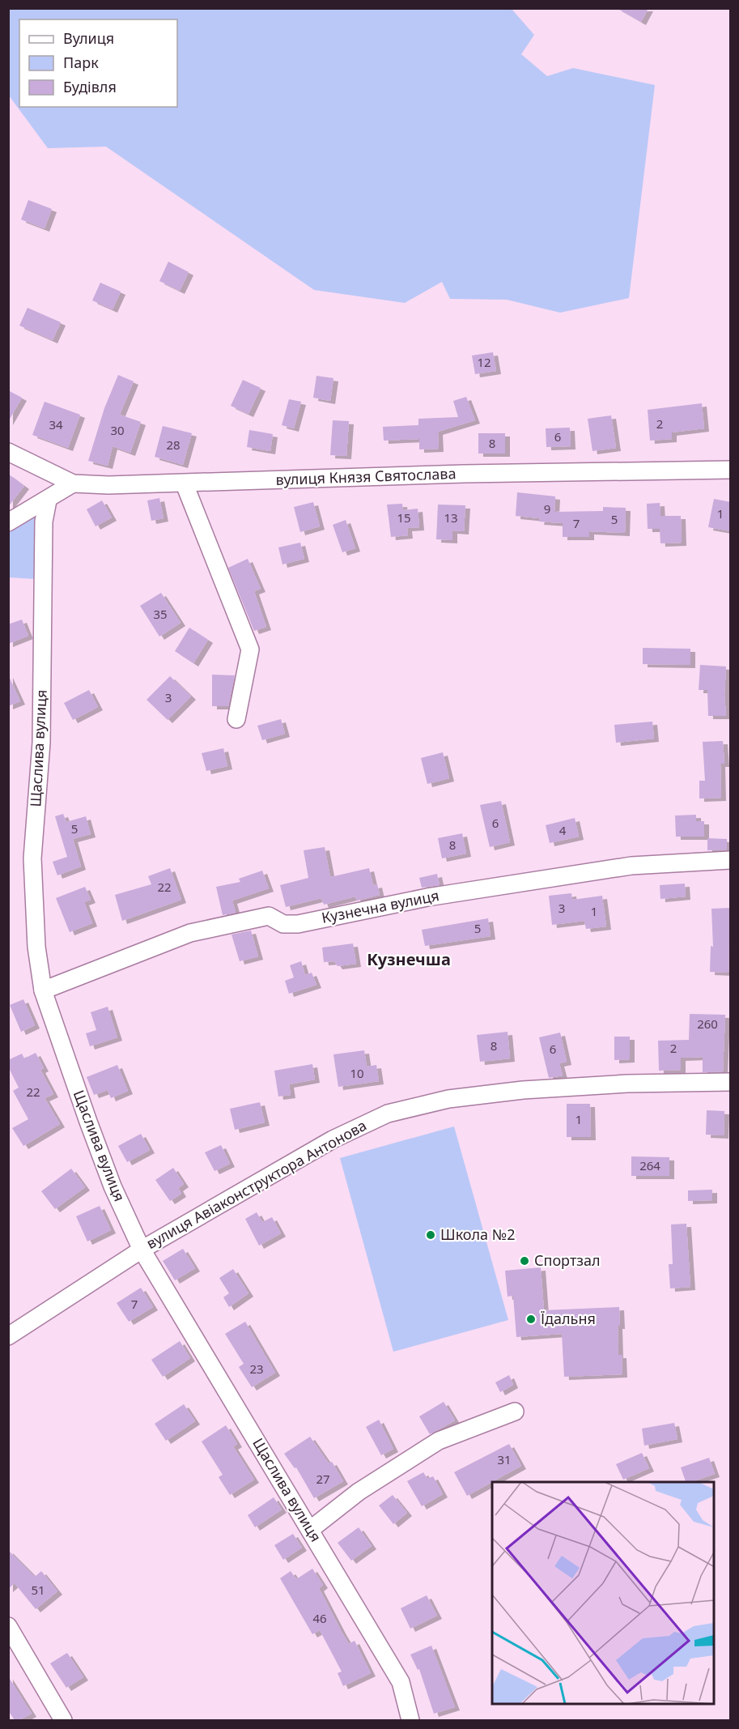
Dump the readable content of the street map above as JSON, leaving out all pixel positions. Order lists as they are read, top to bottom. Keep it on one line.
{"streets":{"street":["вулиця Князя Святослава","Щаслива вулиця","Кузнечна вулиця","вулиця Авіаконструктора Антонова"]},"crossings":[["Щаслива вулиця","Кузнечна вулиця"],["Щаслива вулиця","вулиця Авіаконструктора Антонова"]],"districts":["Кузнечша"],"places":["Школа №2","Спортзал","Їдальня"],"house_numbers":["12","2","34","30","6","8","28","9","1","15","13","5","7","35","3","6","5","4","8","22","3","1","5","260","8","2","6","10","22","1","264","7","23","31","27","51","46"],"legend":["Вулиця","Парк","Будівля"]}
